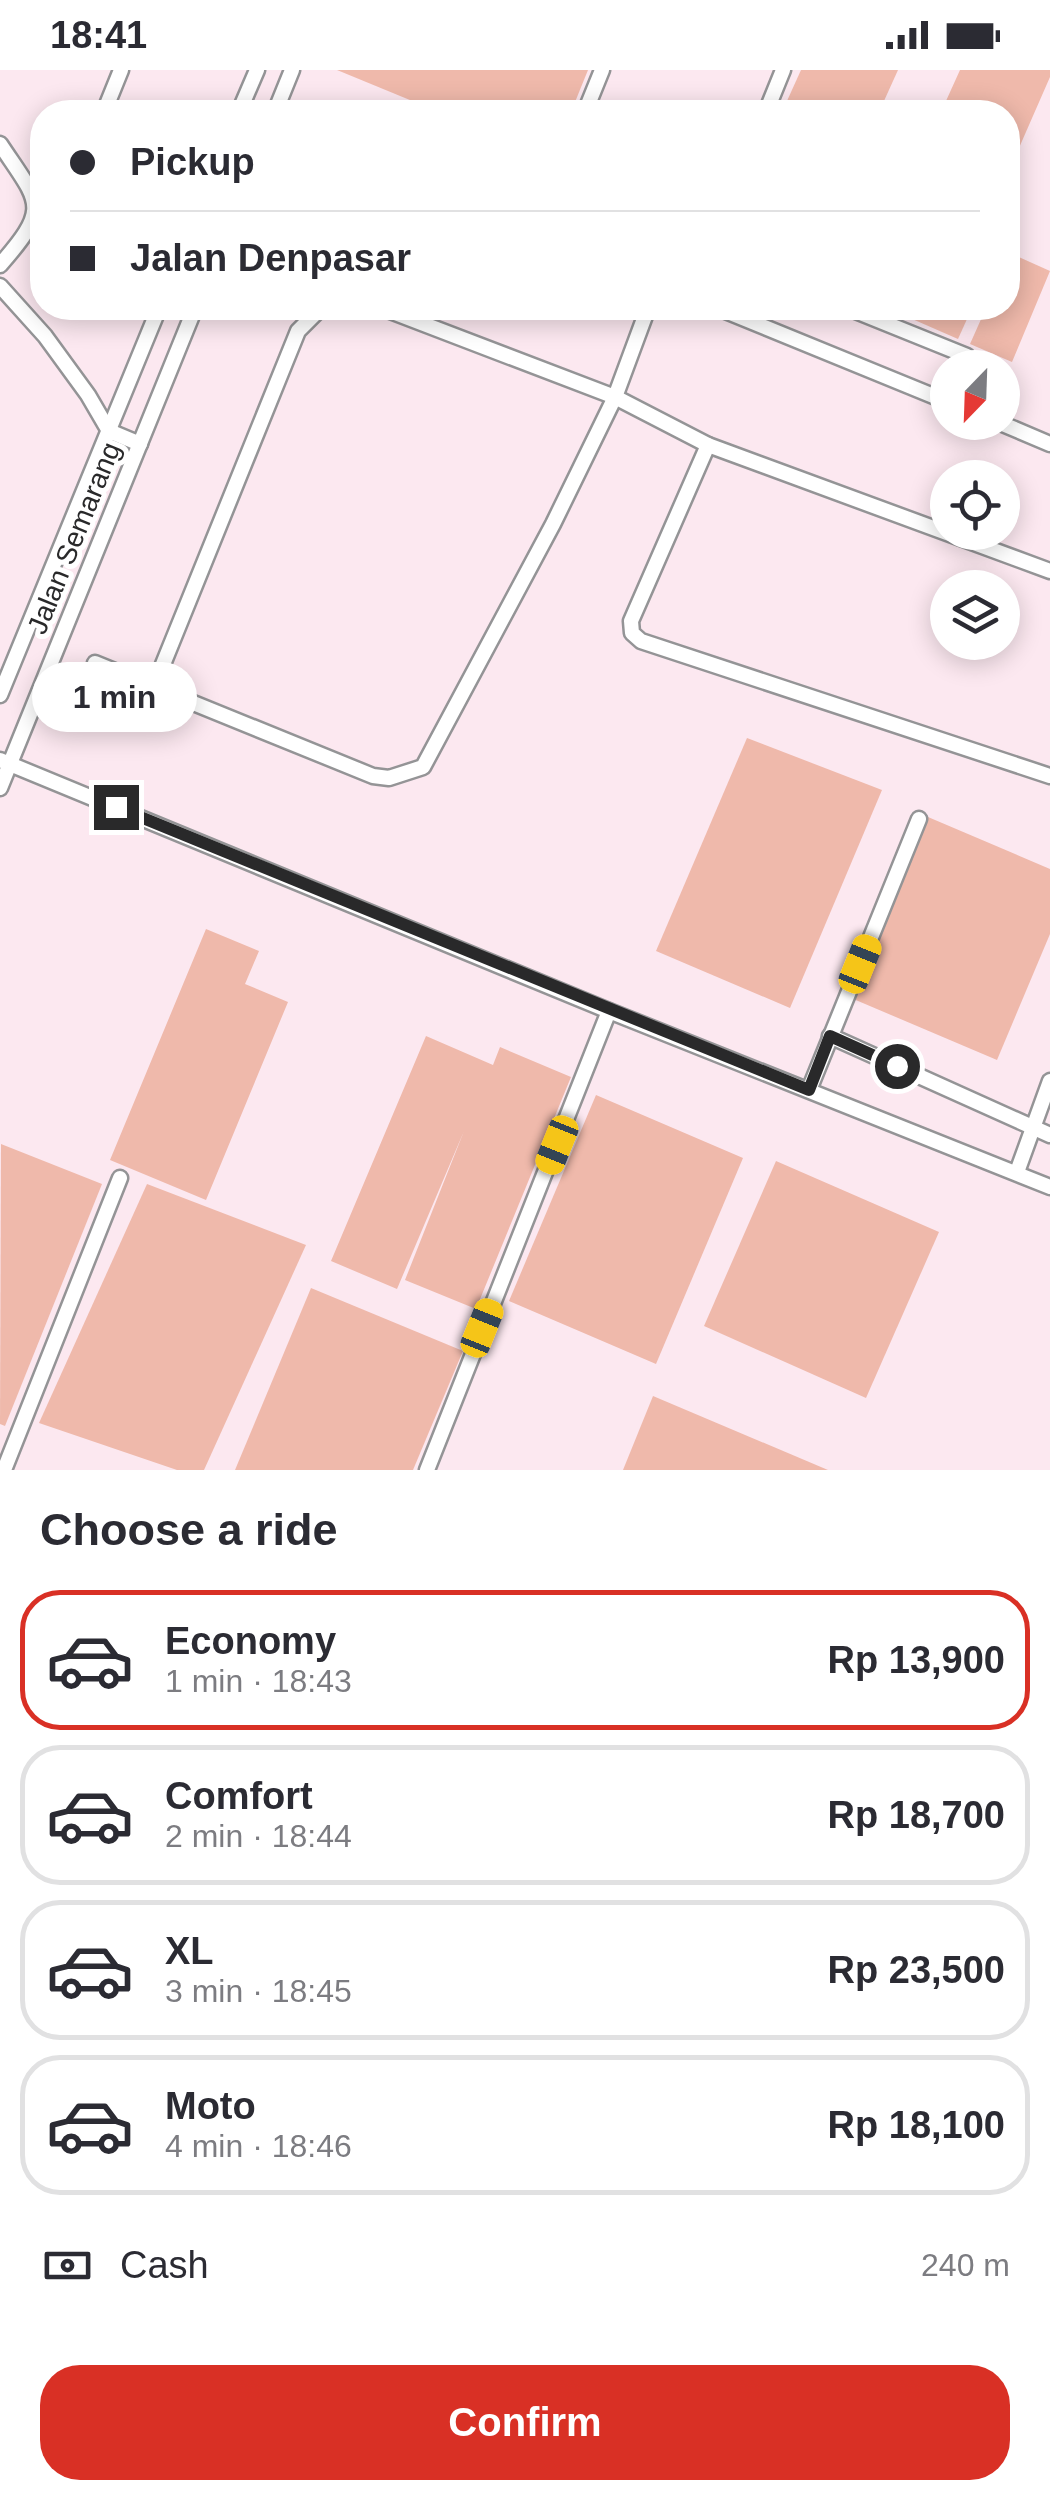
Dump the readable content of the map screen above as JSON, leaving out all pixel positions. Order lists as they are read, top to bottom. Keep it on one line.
{"streets":{"lane":["Jalan Semarang"]},"north":"bottom left","page":{"status":"18:41","banner":["Pickup","Jalan Denpasar"],"bubble":"1 min","heading":"Choose a ride","list":[{"name":"Economy","note":"1 min · 18:43","value":"Rp 13,900"},{"name":"Comfort","note":"2 min · 18:44","value":"Rp 18,700"},{"name":"XL","note":"3 min · 18:45","value":"Rp 23,500"},{"name":"Moto","note":"4 min · 18:46","value":"Rp 18,100"}],"pay":["Cash","240 m"],"buttons":"Confirm"}}
